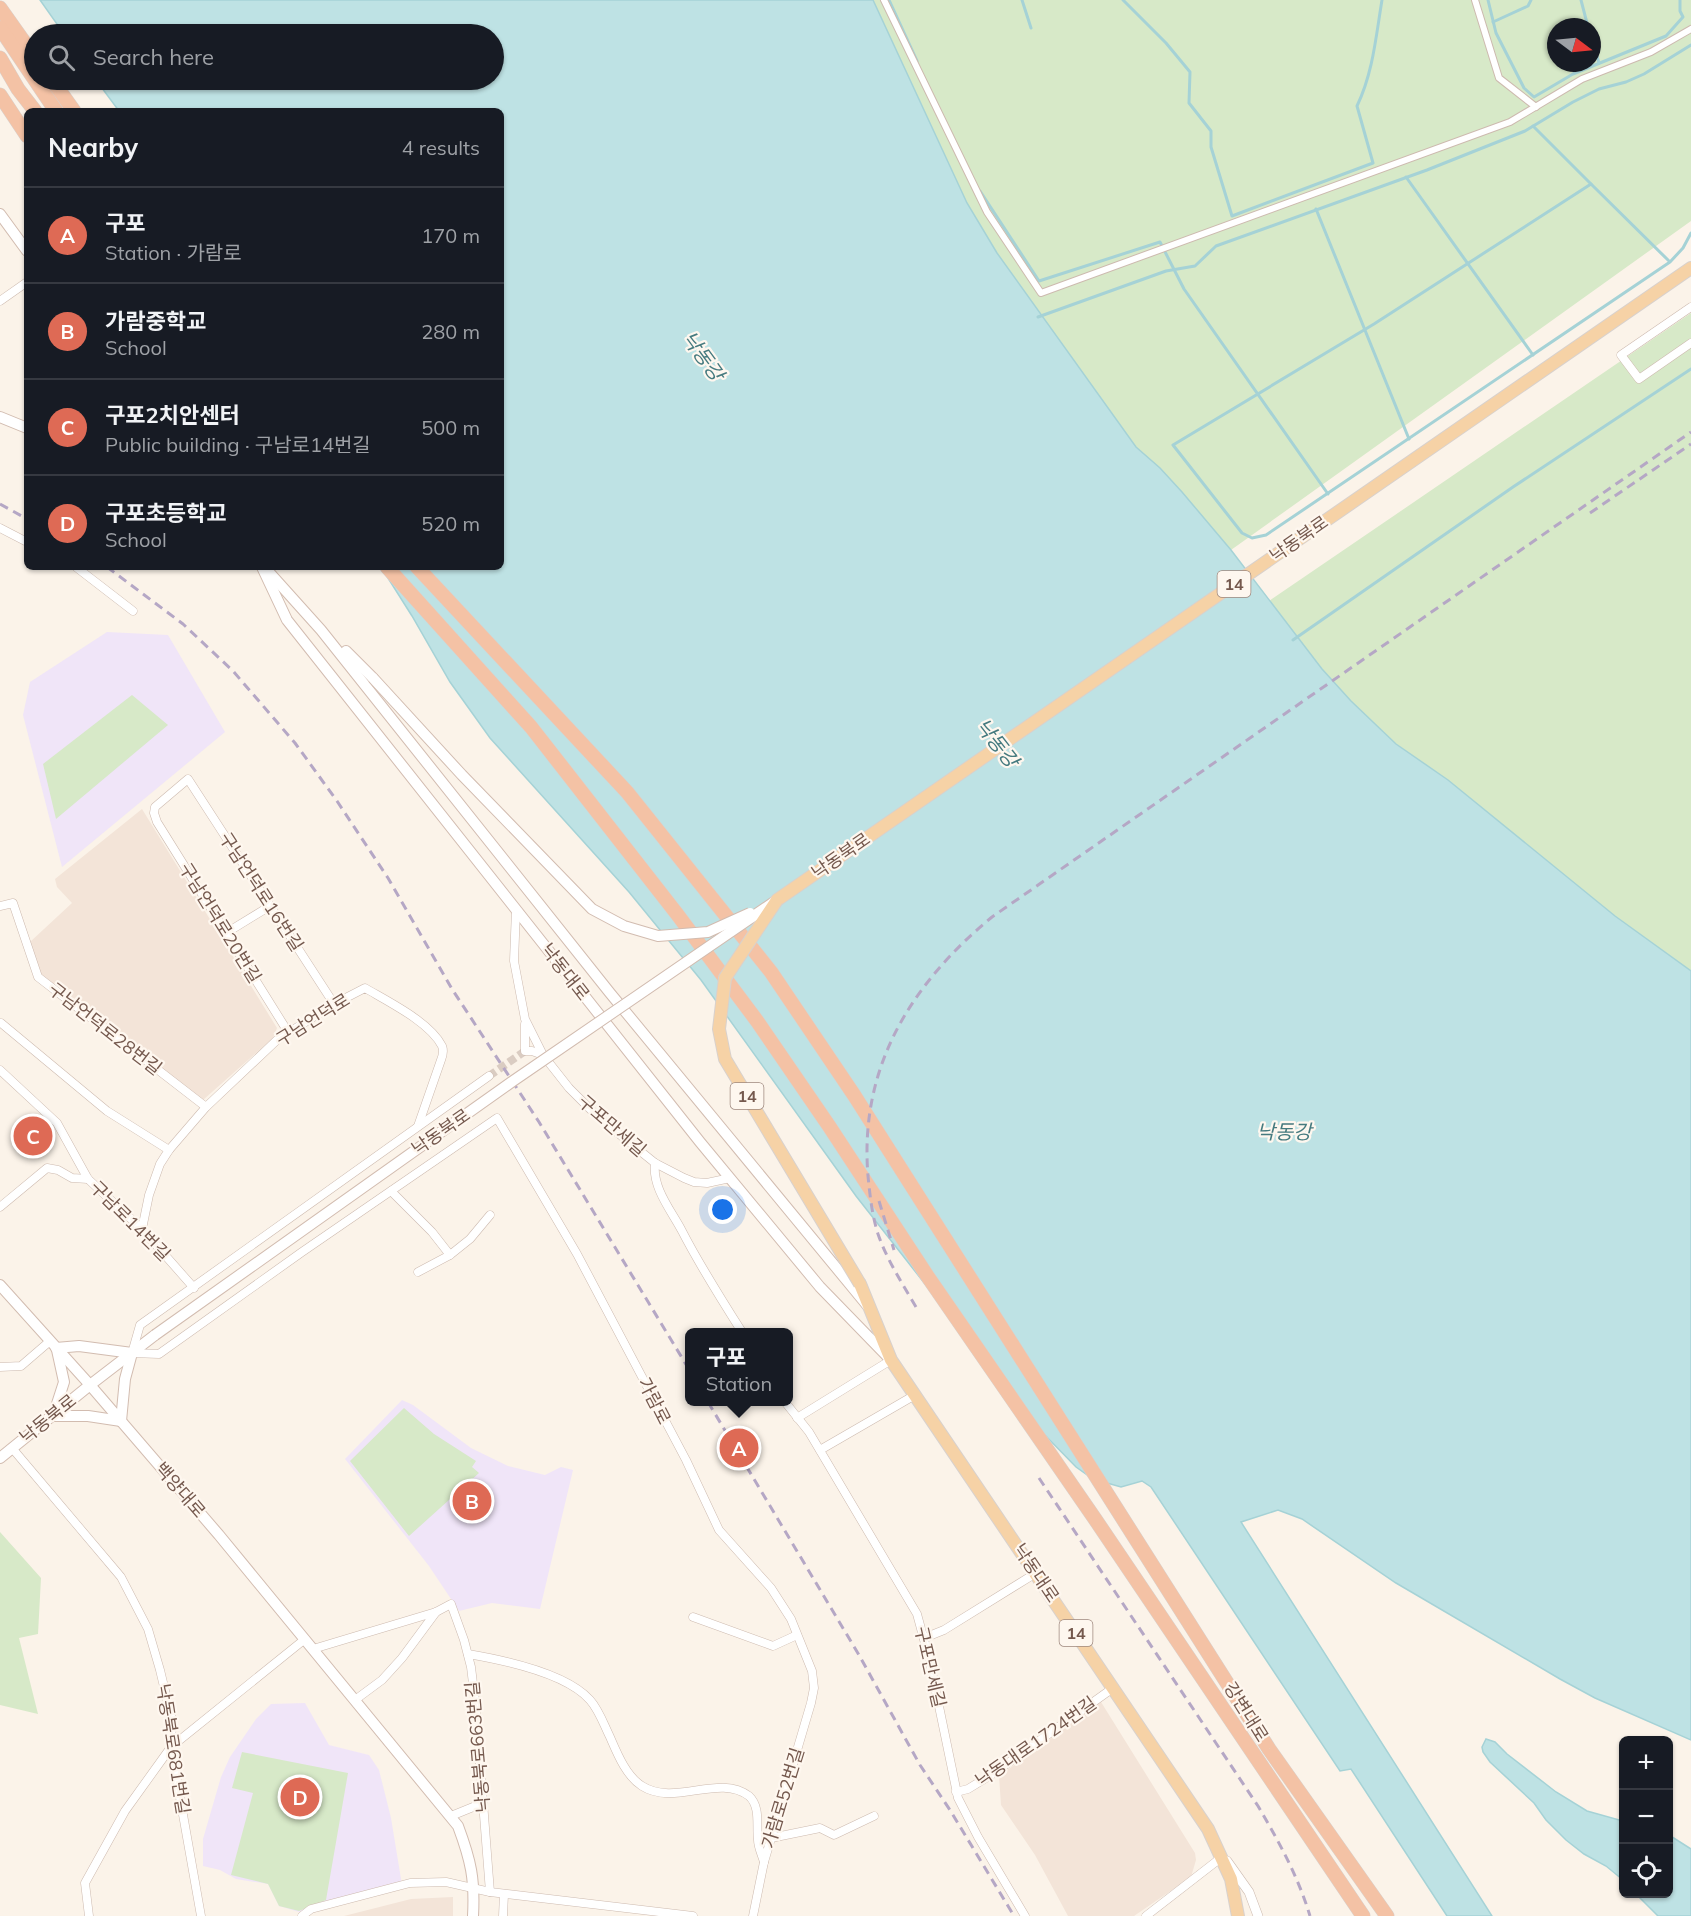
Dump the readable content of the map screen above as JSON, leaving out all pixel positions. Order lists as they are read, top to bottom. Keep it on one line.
{"streets":{"highway":["강변대로"],"main road":["낙동북로","14","낙동대로","백양대로"],"street":["구남언덕로16번길","구남언덕로20번길","구남언덕로","구남언덕로28번길","구포만세길","구남로14번길","가람로","낙동대로1724번길","낙동북로663번길","낙동북로681번길","가람로52번길"]},"crossings":[["낙동북로","14"],["낙동북로","백양대로"],["낙동북로","낙동북로681번길"],["14","낙동대로"],["구남언덕로16번길","구남언덕로20번길"],["구남언덕로16번길","구남언덕로"],["구남언덕로20번길","구남언덕로"],["낙동대로","구포만세길"],["낙동대로","낙동대로1724번길"],["구남언덕로","구남언덕로28번길"],["구남언덕로","구남로14번길"],["구포만세길","낙동대로1724번길"],["가람로","가람로52번길"]],"water":["낙동강"],"north":"right","page":{"search":"Search here","heading":["Nearby","4 results"],"list":[{"mark":"A","name":"구포","note":"Station · 가람로","value":"170 m"},{"mark":"B","name":"가람중학교","note":"School","value":"280 m"},{"mark":"C","name":"구포2치안센터","note":"Public building · 구남로14번길","value":"500 m"},{"mark":"D","name":"구포초등학교","note":"School","value":"520 m"}],"pins":["C","A","B","D"],"popup":["구포","Station"],"map_buttons":["+","−"]}}
